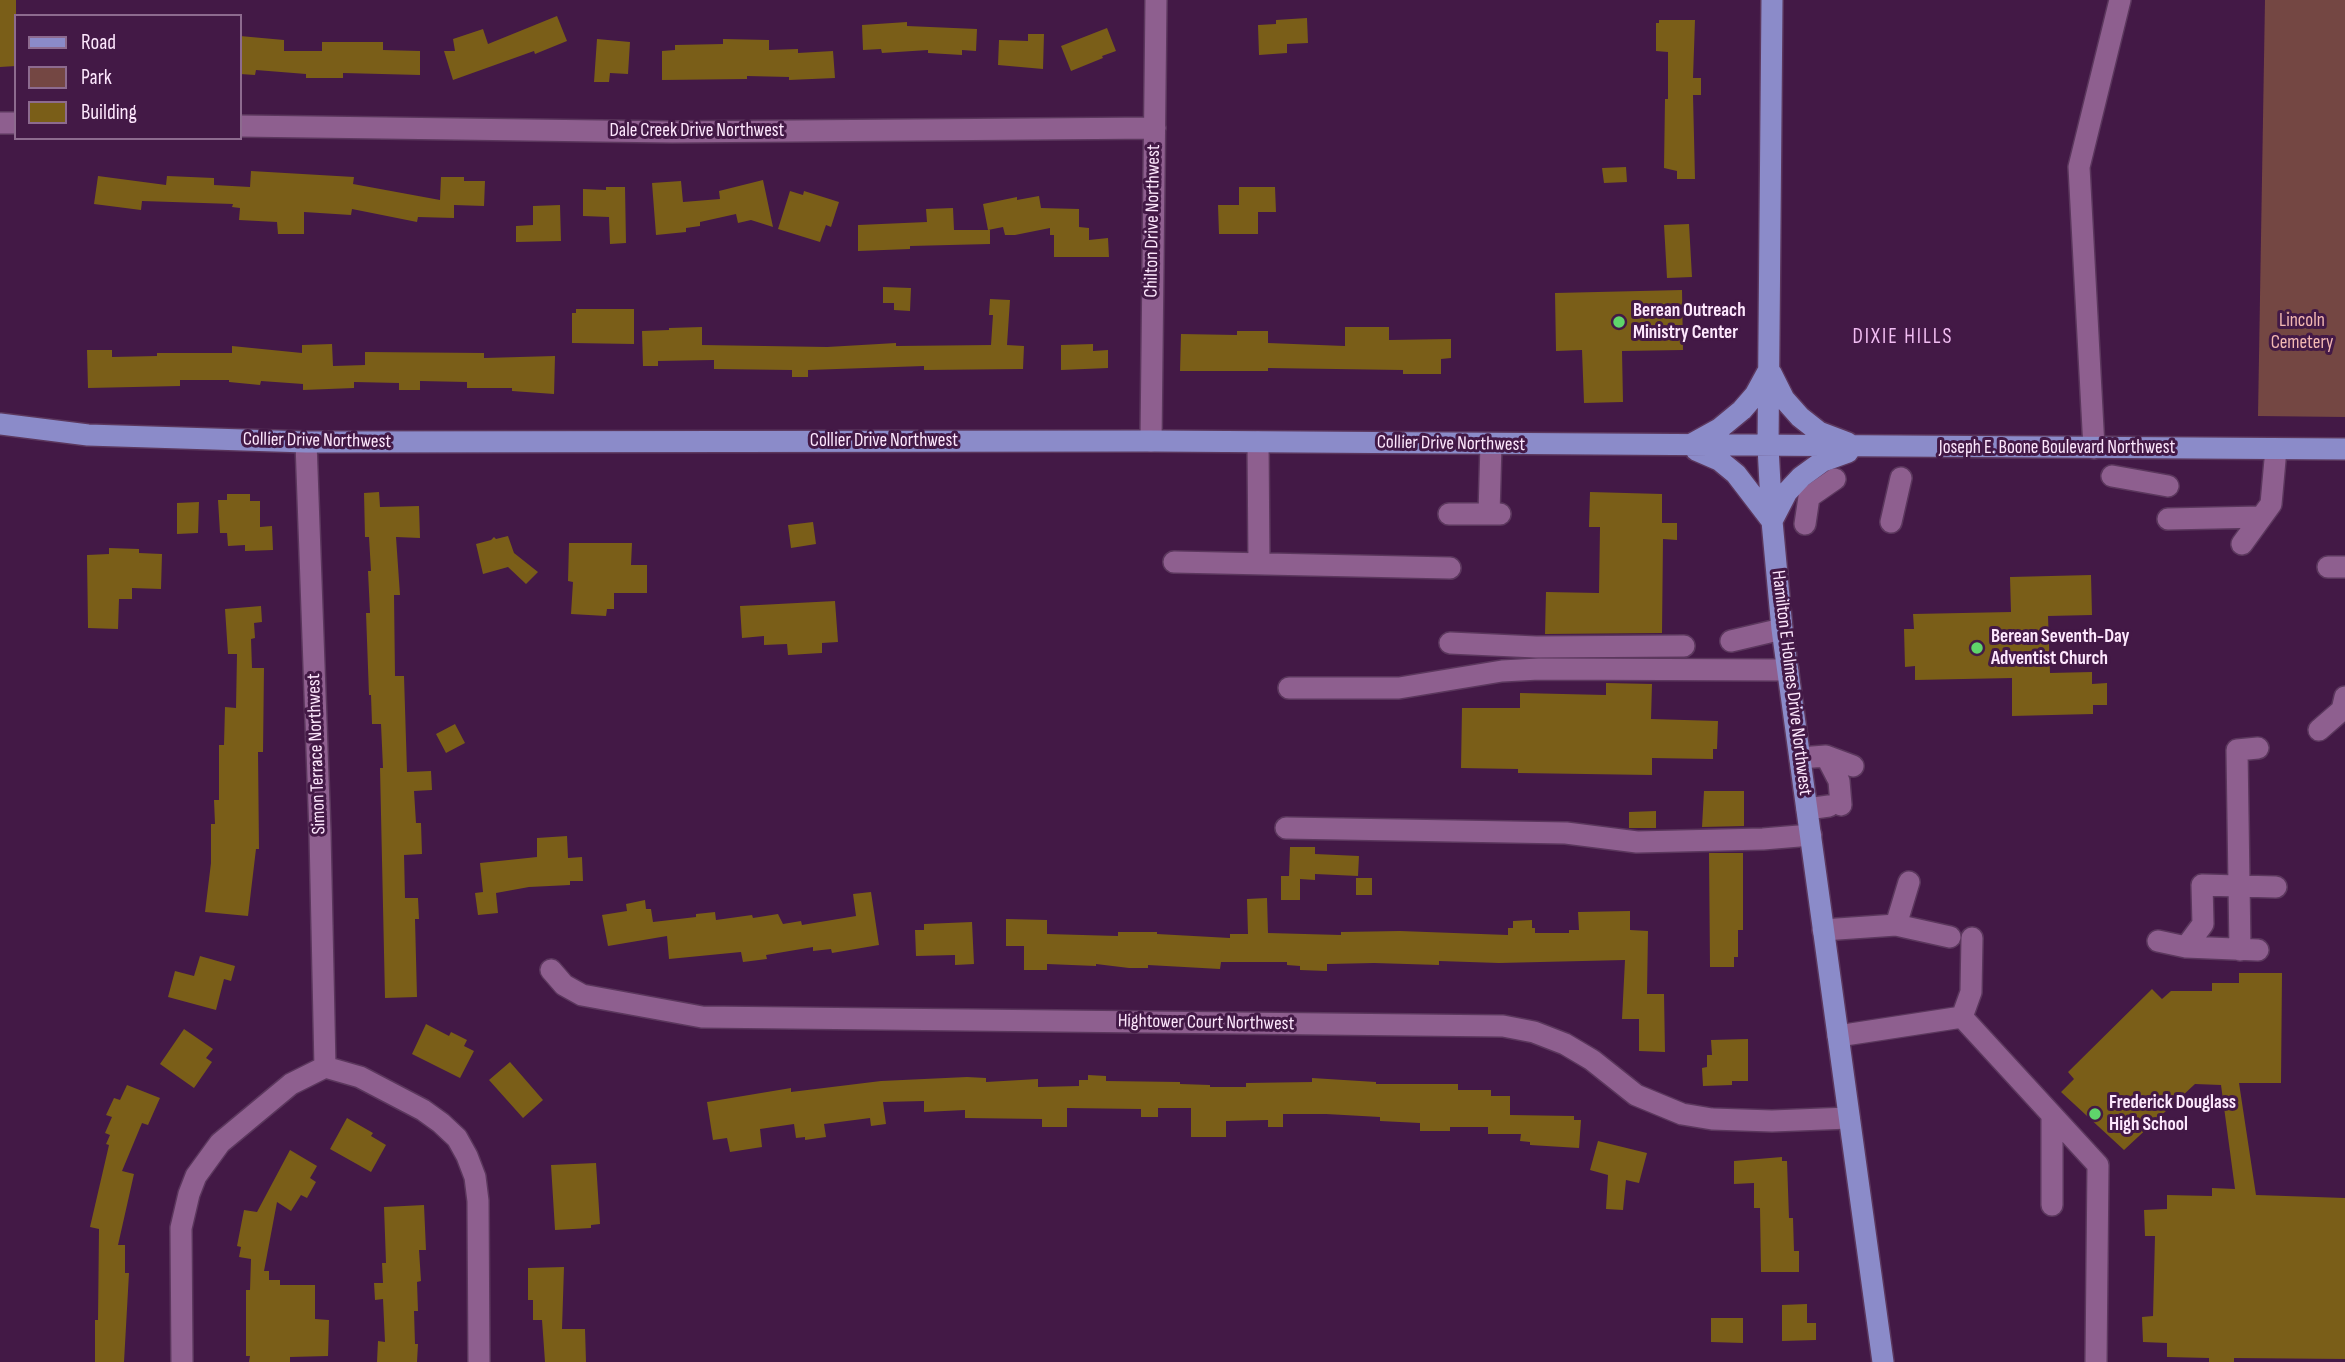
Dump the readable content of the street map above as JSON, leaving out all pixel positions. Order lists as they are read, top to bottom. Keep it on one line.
{"streets":{"main road":["Collier Drive Northwest","Joseph E. Boone Boulevard Northwest","Hamilton E Holmes Drive Northwest"],"street":["Dale Creek Drive Northwest","Chilton Drive Northwest","Simon Terrace Northwest","Hightower Court Northwest"]},"crossings":[["Dale Creek Drive Northwest","Chilton Drive Northwest"],["Chilton Drive Northwest","Collier Drive Northwest"],["Collier Drive Northwest","Joseph E. Boone Boulevard Northwest"],["Collier Drive Northwest","Hamilton E Holmes Drive Northwest"],["Collier Drive Northwest","Simon Terrace Northwest"],["Joseph E. Boone Boulevard Northwest","Hamilton E Holmes Drive Northwest"],["Hamilton E Holmes Drive Northwest","Hightower Court Northwest"]],"districts":["DIXIE HILLS"],"parks":["Lincoln Cemetery"],"places":["Berean Outreach Ministry Center","Berean Seventh-Day Adventist Church","Frederick Douglass High School"],"legend":["Road","Park","Building"]}
